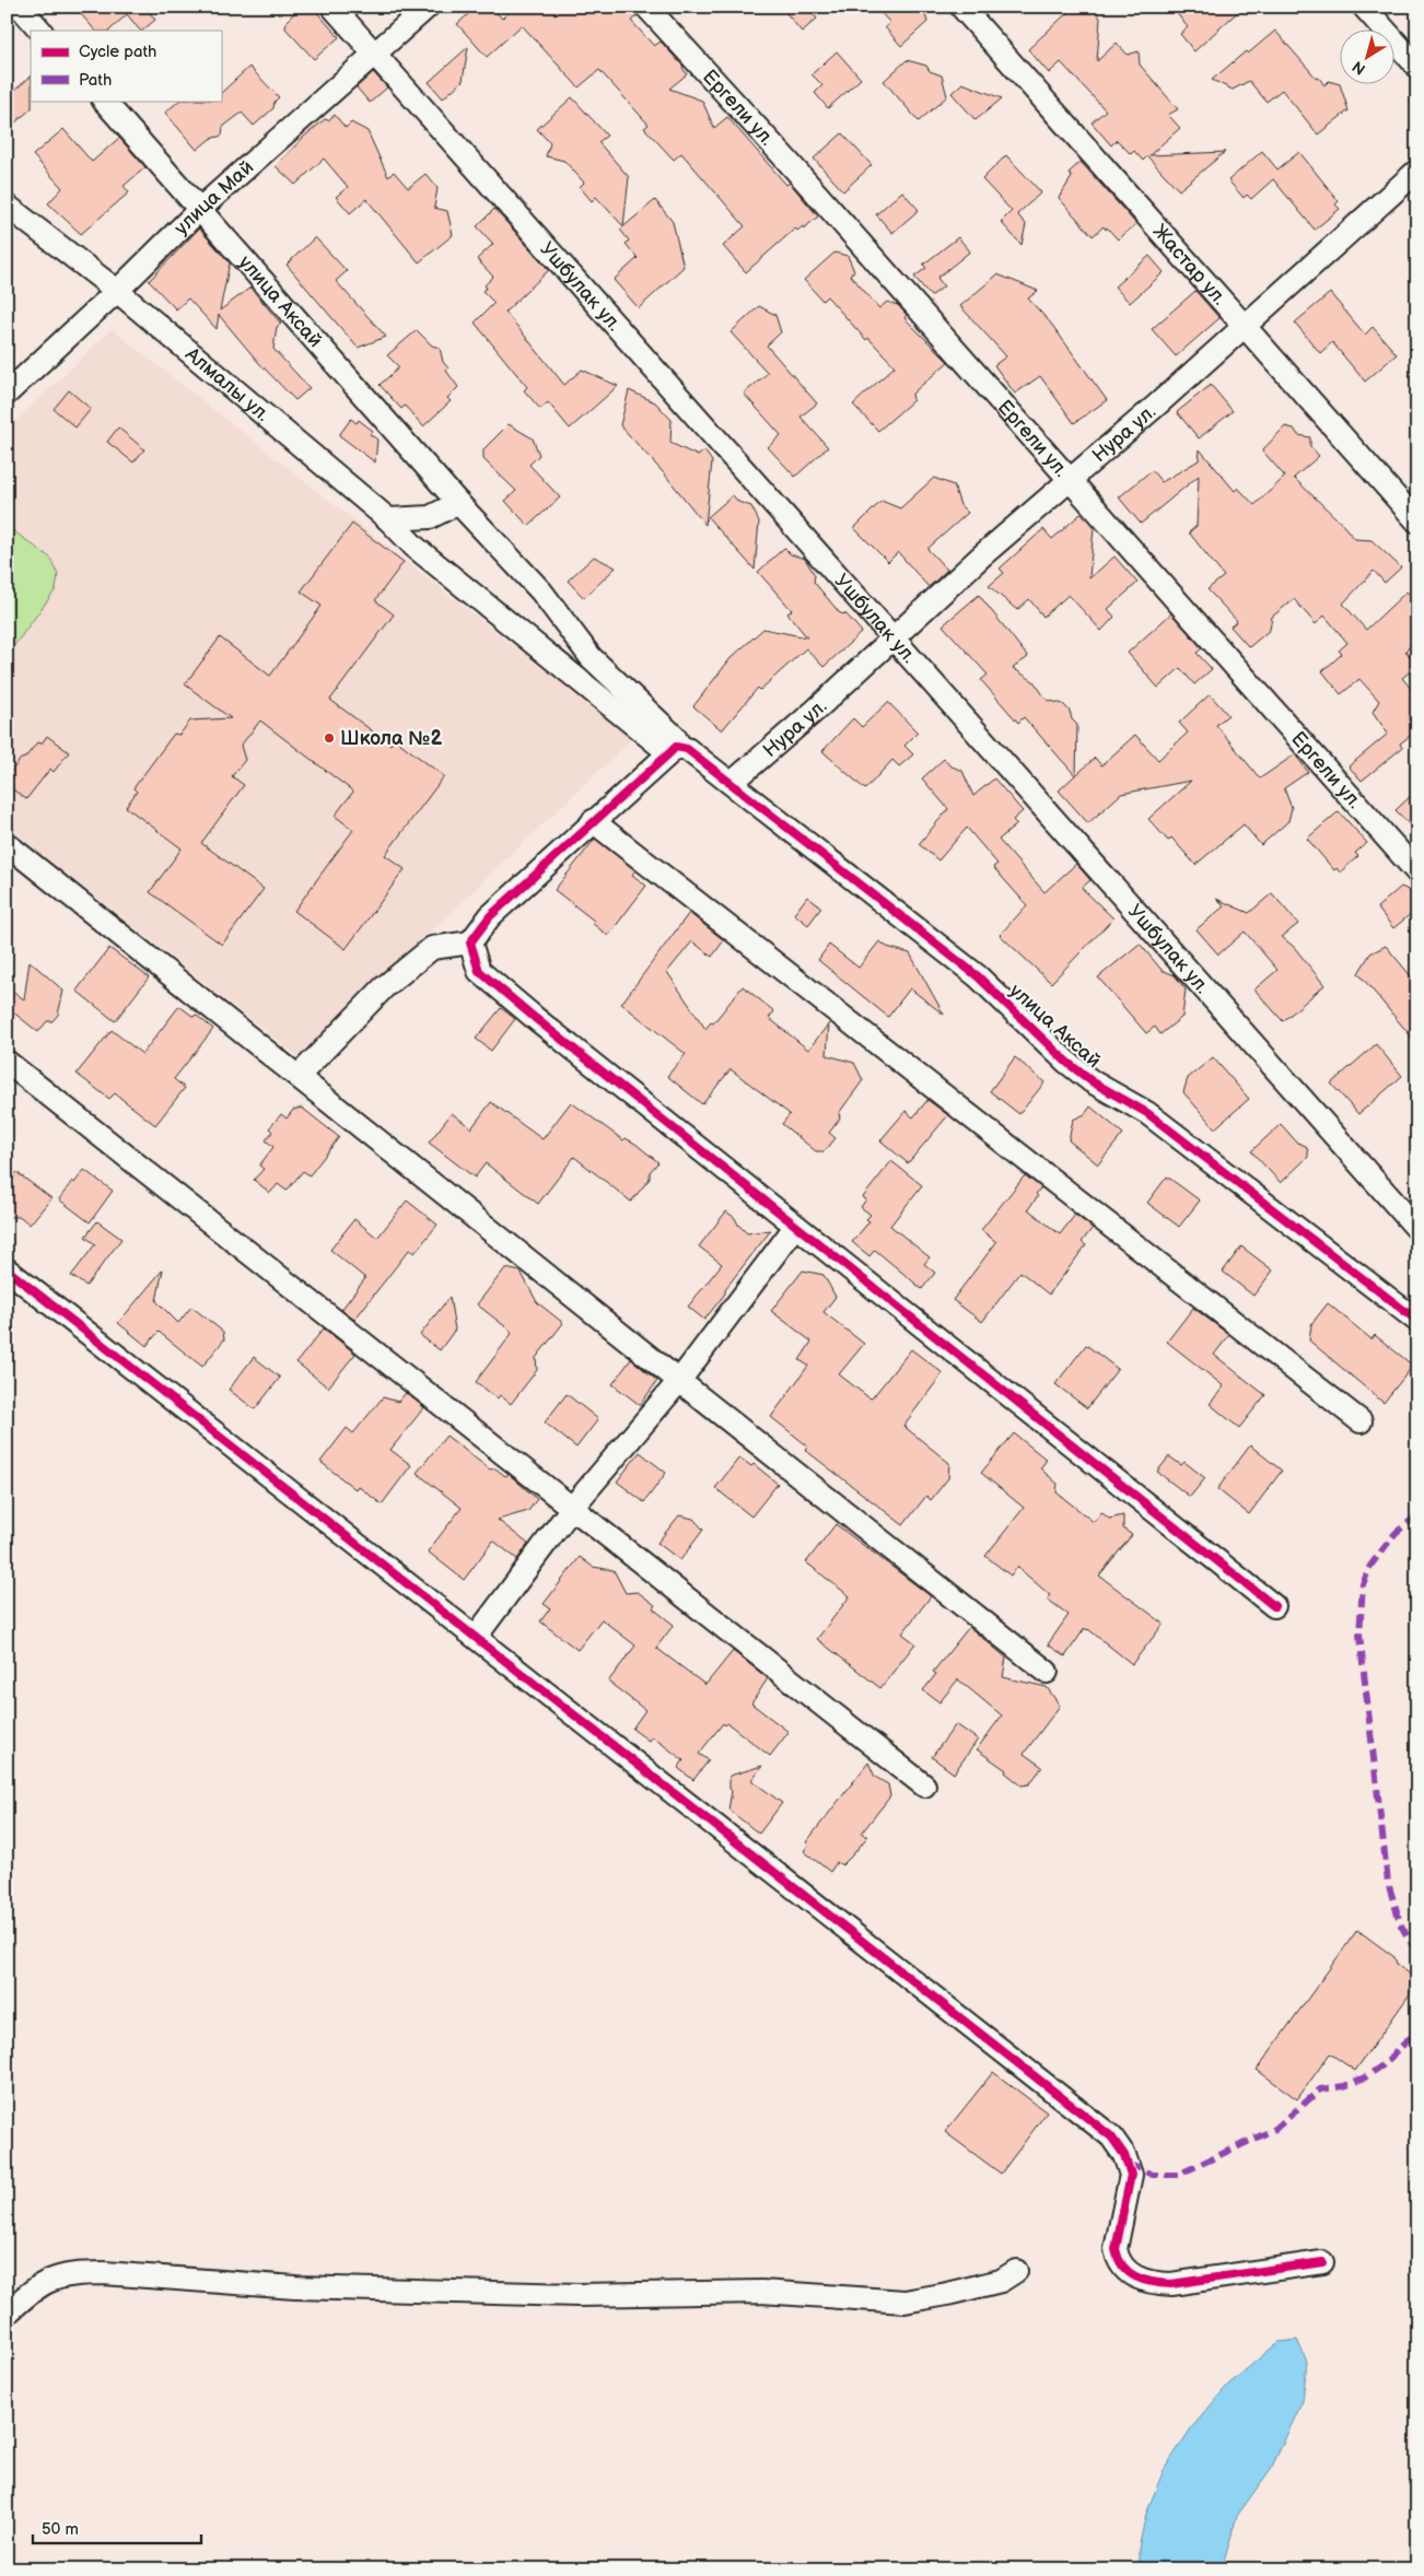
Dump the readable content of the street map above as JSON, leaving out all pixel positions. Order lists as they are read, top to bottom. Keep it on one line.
{"streets":{"street":["Ергели ул.","улица Май","Жастар ул.","Ушбулак ул.","улица Аксай","Алмалы ул.","Нура ул."]},"crossings":[["Ергели ул.","Нура ул."],["улица Май","Ушбулак ул."],["улица Май","улица Аксай"],["улица Май","Алмалы ул."],["Жастар ул.","Нура ул."],["Ушбулак ул.","Нура ул."],["улица Аксай","Алмалы ул."],["улица Аксай","Нура ул."]],"places":["Школа №2"],"legend":["Cycle path","Path"],"scale_bar":"50 m","north":"bottom left"}
